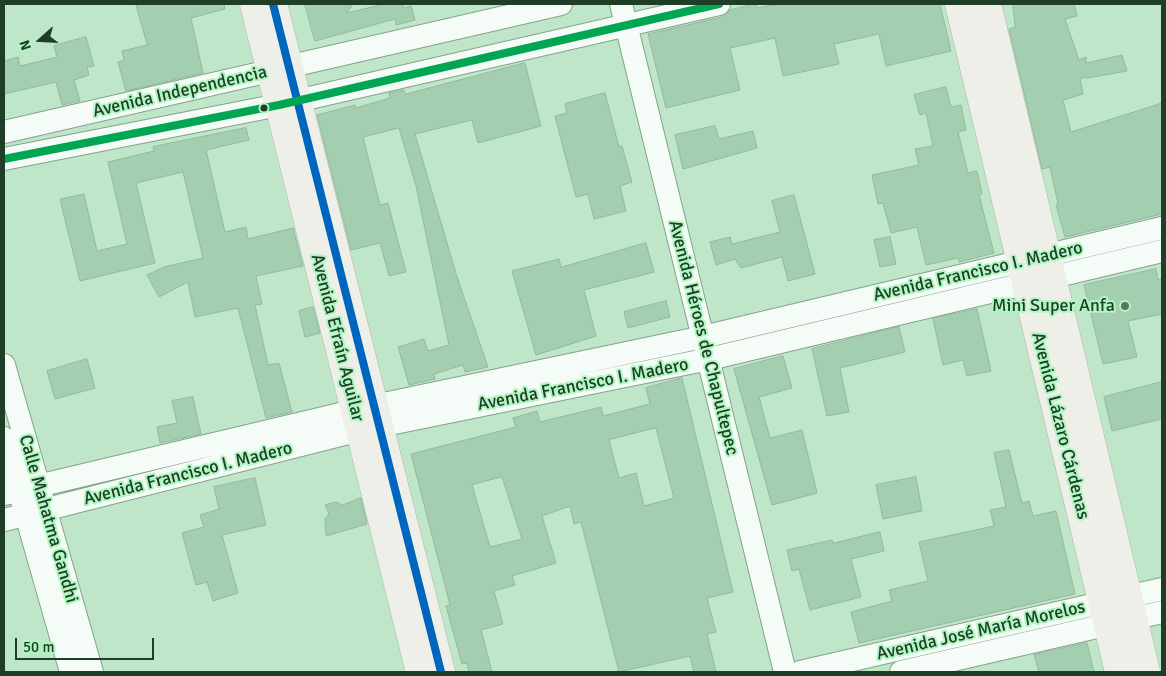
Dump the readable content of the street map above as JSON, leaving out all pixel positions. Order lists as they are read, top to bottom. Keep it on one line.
{"streets":{"main road":["Avenida Efraín Aguilar","Avenida Lázaro Cárdenas"],"street":["Avenida Independencia","Avenida Francisco I. Madero","Avenida Héroes de Chapultepec","Calle Mahatma Gandhi","Avenida José María Morelos"]},"crossings":[["Avenida Independencia","Avenida Efraín Aguilar"],["Avenida Independencia","Avenida Héroes de Chapultepec"],["Avenida Francisco I. Madero","Avenida Efraín Aguilar"],["Avenida Francisco I. Madero","Avenida Héroes de Chapultepec"],["Avenida Francisco I. Madero","Avenida Lázaro Cárdenas"],["Avenida Francisco I. Madero","Calle Mahatma Gandhi"],["Avenida Lázaro Cárdenas","Avenida José María Morelos"]],"places":["Mini Super Anfa"],"scale_bar":"50 m","north":"left"}
